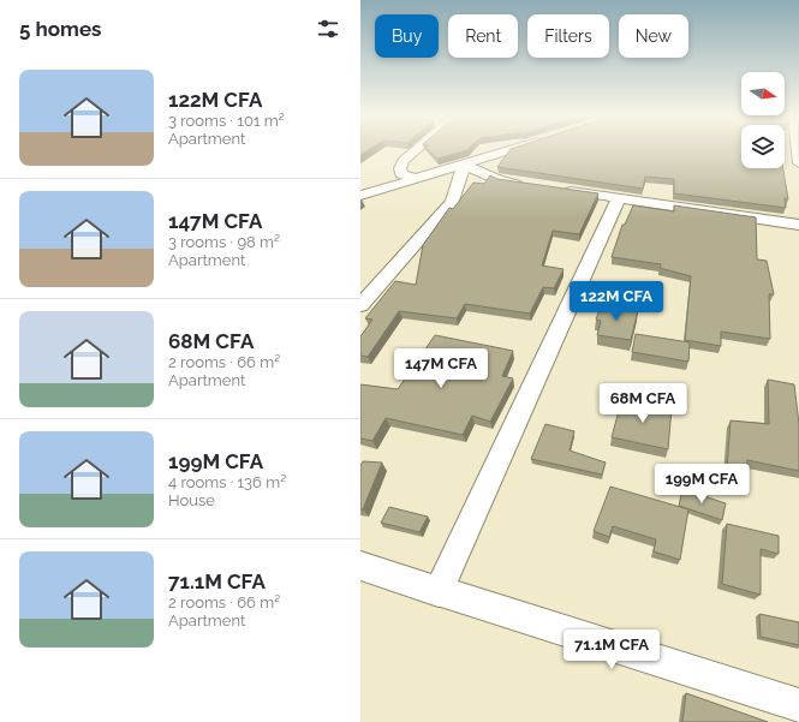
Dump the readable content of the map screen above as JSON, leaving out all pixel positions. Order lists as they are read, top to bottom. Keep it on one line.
{"north":"right","page":{"heading":"5 homes","chip":["Buy","Rent","Filters","New"],"list":[{"name":"122M CFA","note":"3 rooms · 101 m² · Apartment"},{"name":"147M CFA","note":"3 rooms · 98 m² · Apartment"},{"name":"68M CFA","note":"2 rooms · 66 m² · Apartment"},{"name":"199M CFA","note":"4 rooms · 136 m² · House"},{"name":"71.1M CFA","note":"2 rooms · 66 m² · Apartment"}],"price":["122M CFA","147M CFA","68M CFA","199M CFA","71.1M CFA"]}}
